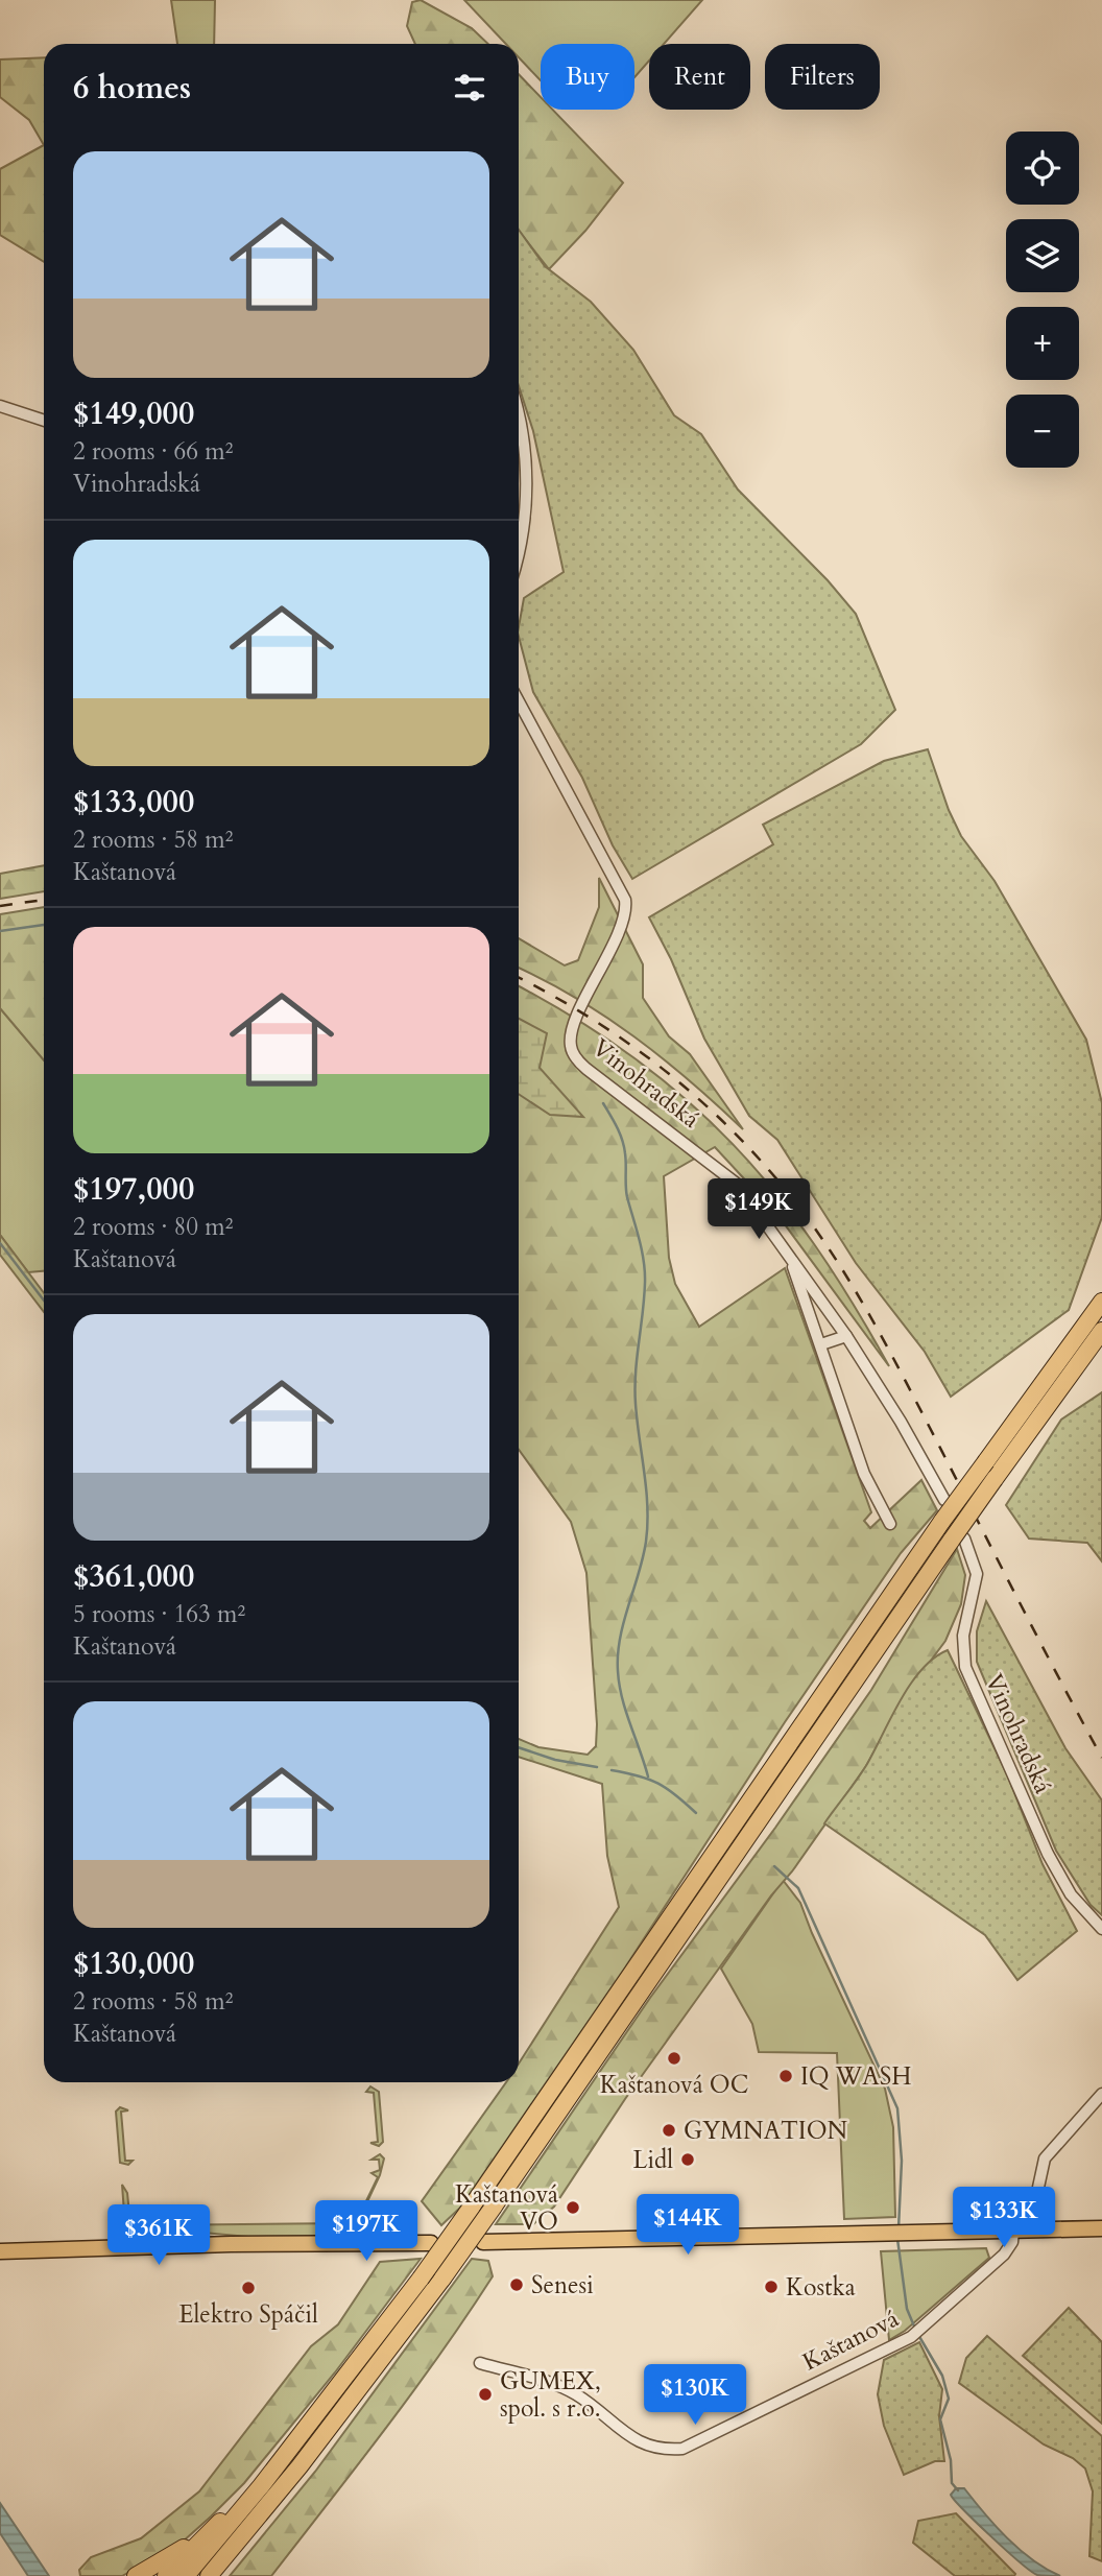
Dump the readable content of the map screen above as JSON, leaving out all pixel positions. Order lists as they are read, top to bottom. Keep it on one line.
{"streets":{"street":["Vinohradská","Kaštanová"]},"places":["Kaštanová OC","IQ WASH","GYMNATION","Lidl","Kaštanová VO","Senesi","Kostka","Elektro Spáčil","GUMEX, spol. s r.o."],"page":{"chip":["Buy","Rent","Filters"],"heading":"6 homes","map_buttons":["+","−"],"list":[{"name":"$149,000","note":"2 rooms · 66 m² · Vinohradská"},{"name":"$133,000","note":"2 rooms · 58 m² · Kaštanová"},{"name":"$197,000","note":"2 rooms · 80 m² · Kaštanová"},{"name":"$361,000","note":"5 rooms · 163 m² · Kaštanová"},{"name":"$130,000","note":"2 rooms · 58 m² · Kaštanová"}],"price":["$149K","$133K","$144K","$197K","$361K","$130K"]}}
